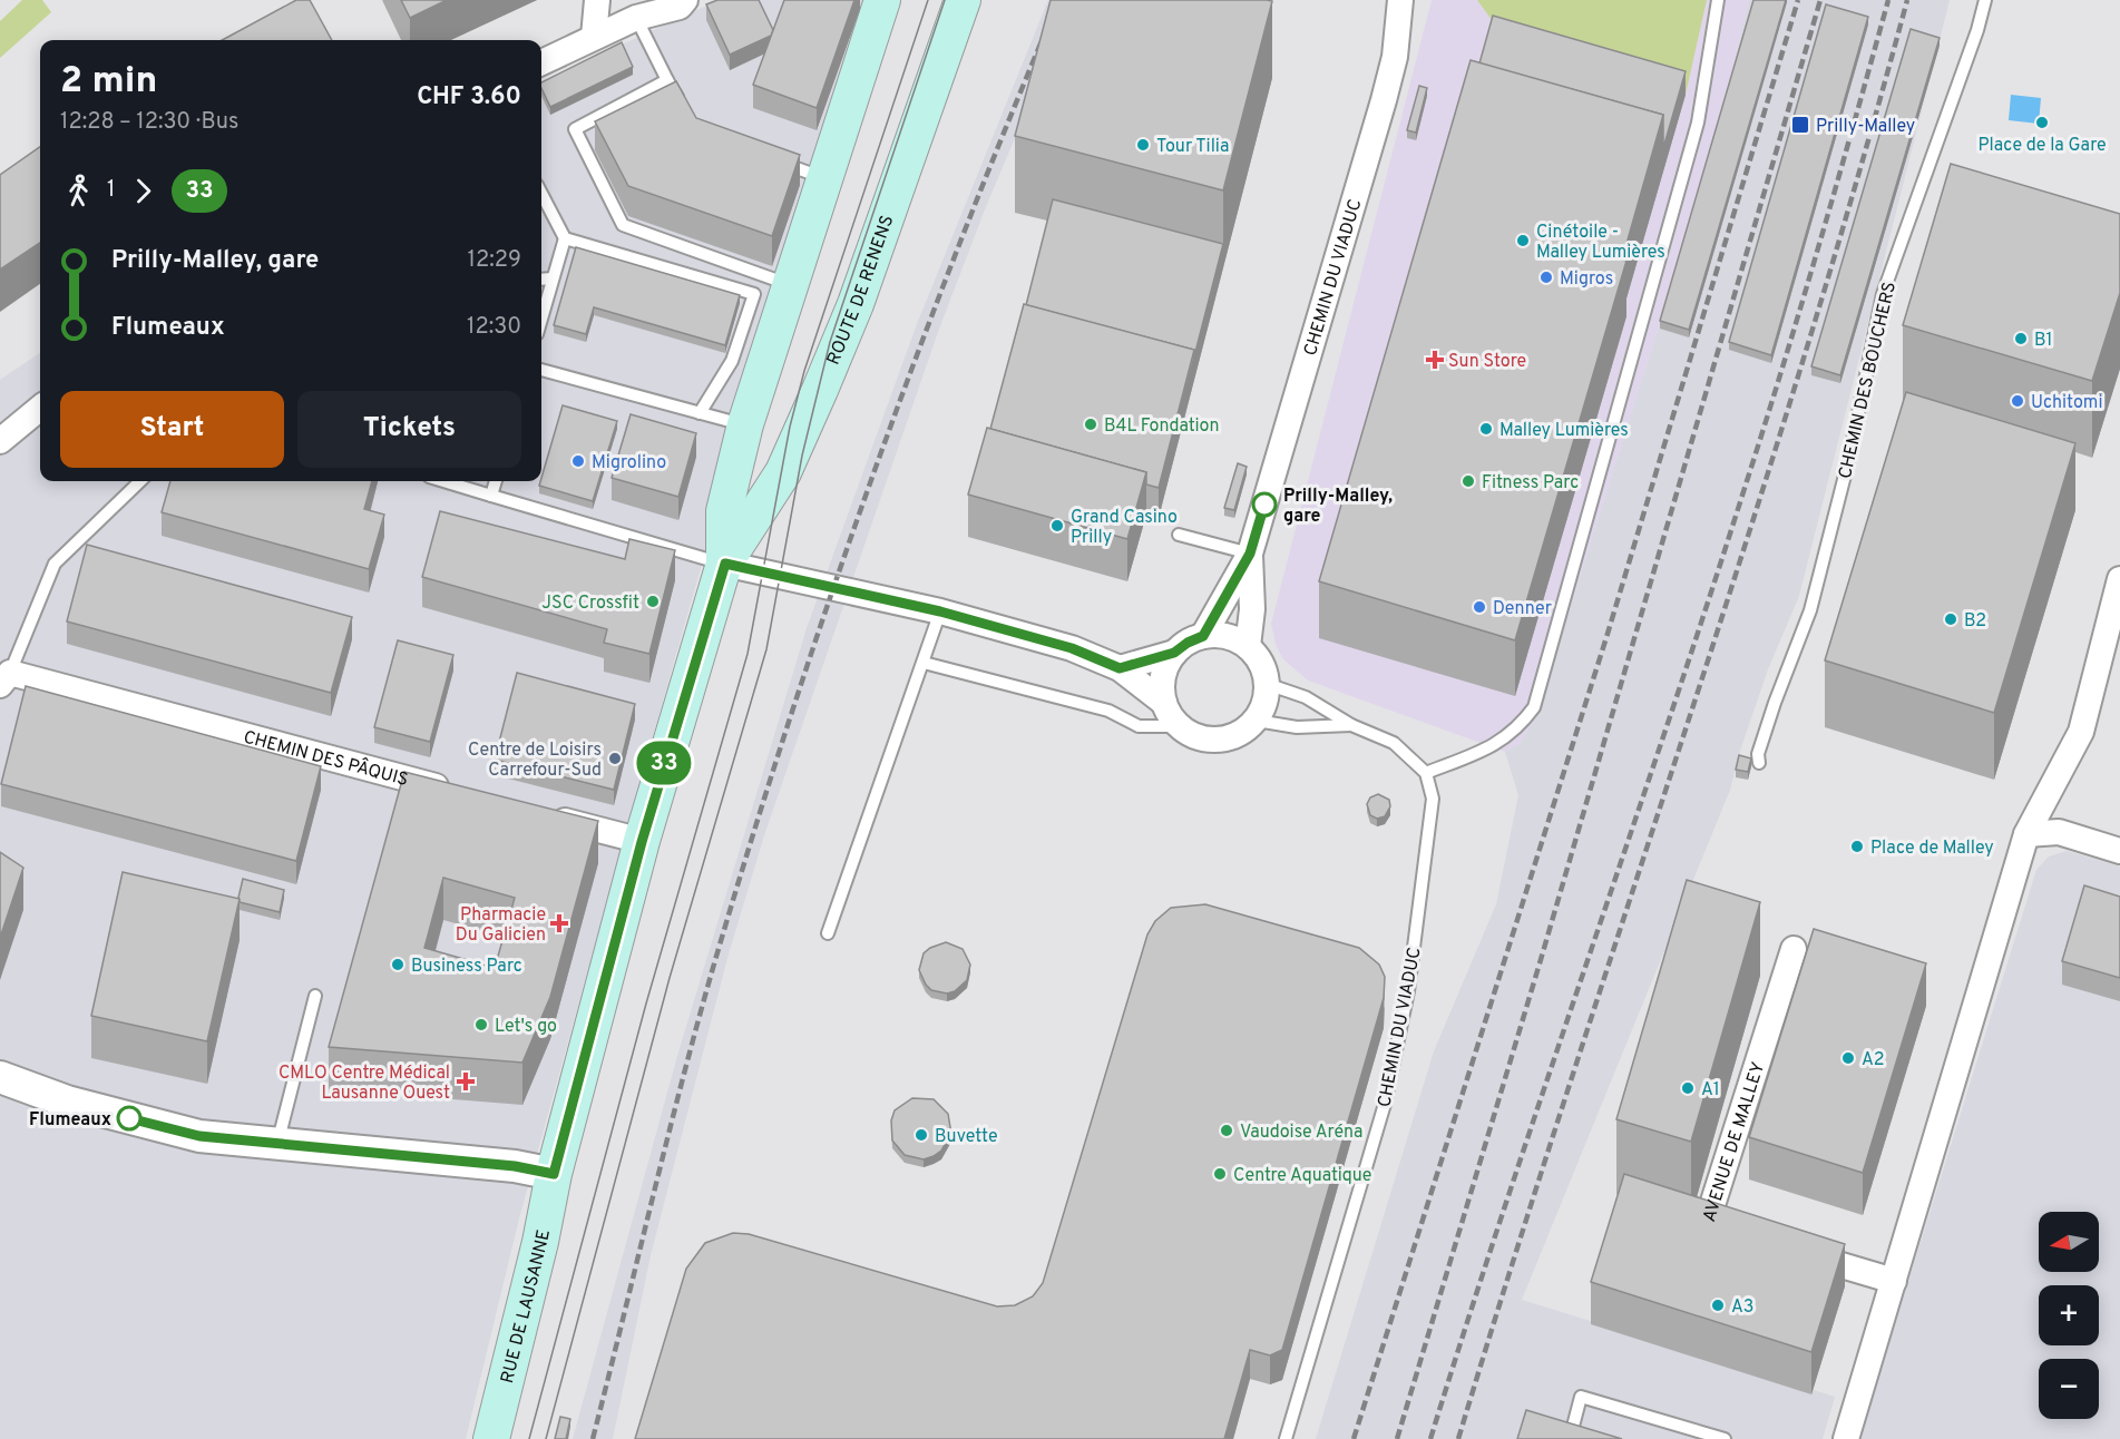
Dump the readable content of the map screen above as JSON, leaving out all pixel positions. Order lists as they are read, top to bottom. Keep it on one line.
{"streets":{"main road":["ROUTE DE RENENS","RUE DE LAUSANNE"],"street":["CHEMIN DU VIADUC","CHEMIN DES PÂQUIS","AVENUE DE MALLEY"],"lane":["CHEMIN DES BOUCHERS"]},"crossings":[["ROUTE DE RENENS","RUE DE LAUSANNE"]],"places":{"other":["Place de la Gare","Tour Tilia","Cinétoile - Malley Lumières","Migros","B1","Uchitomi","B4L Fondation","Malley Lumières","Migrolino","Fitness Parc","Prilly-Malley, gare","Grand Casino Prilly","JSC Crossfit","Denner","B2","Centre de Loisirs Carrefour-Sud","Place de Malley","Business Parc","Let's go","A2","A1","Flumeaux","Vaudoise Aréna","Buvette","Centre Aquatique","A3"],"transit":["Prilly-Malley"],"health":["Sun Store","Pharmacie Du Galicien","CMLO Centre Médical Lausanne Ouest"]},"lines":["bus line 33"],"north":"left","page":{"on_map":"33","heading":["2 min","12:28 – 12:30 · Bus","CHF 3.60"],"legs":["1","33"],"list":[{"name":"Prilly-Malley, gare","value":"12:29"},{"name":"Flumeaux","value":"12:30"}],"buttons":["Start","Tickets"],"map_buttons":["+","−"]}}
